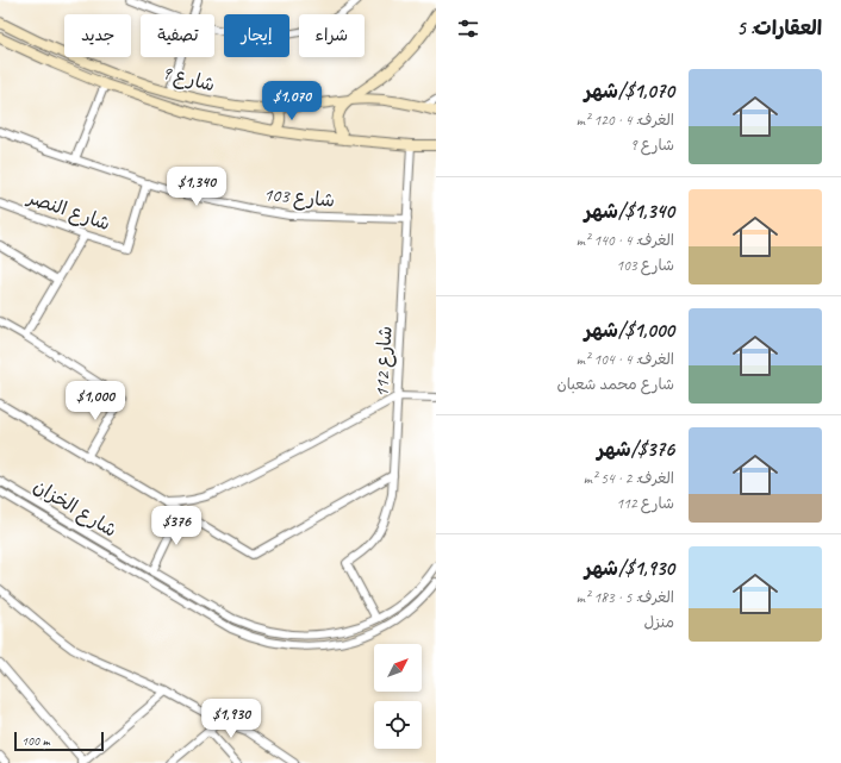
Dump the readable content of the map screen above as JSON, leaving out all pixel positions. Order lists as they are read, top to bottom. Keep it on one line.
{"streets":{"main road":["شارع 9"],"street":["شارع 103","شارع النصر","شارع 112","شارع الخزان"]},"crossings":[["شارع 9","شارع 112"],["شارع 103","شارع النصر"],["شارع 103","شارع 112"],["شارع 112","شارع الخزان"]],"scale_bar":"100 m","north":"top right","page":{"heading":"العقارات: 5","chip":["شراء","إيجار","تصفية","جديد"],"list":[{"name":"$1,070/شهر","note":"الغرف: 4 · 120 m² · شارع 9"},{"name":"$1,340/شهر","note":"الغرف: 4 · 140 m² · شارع 103"},{"name":"$1,000/شهر","note":"الغرف: 4 · 104 m² · شارع محمد شعبان"},{"name":"$376/شهر","note":"الغرف: 2 · 54 m² · شارع 112"},{"name":"$1,930/شهر","note":"الغرف: 5 · 183 m² · منزل"}],"price":["$1,070","$1,340","$1,000","$376","$1,930"],"scale":"100 m"}}
